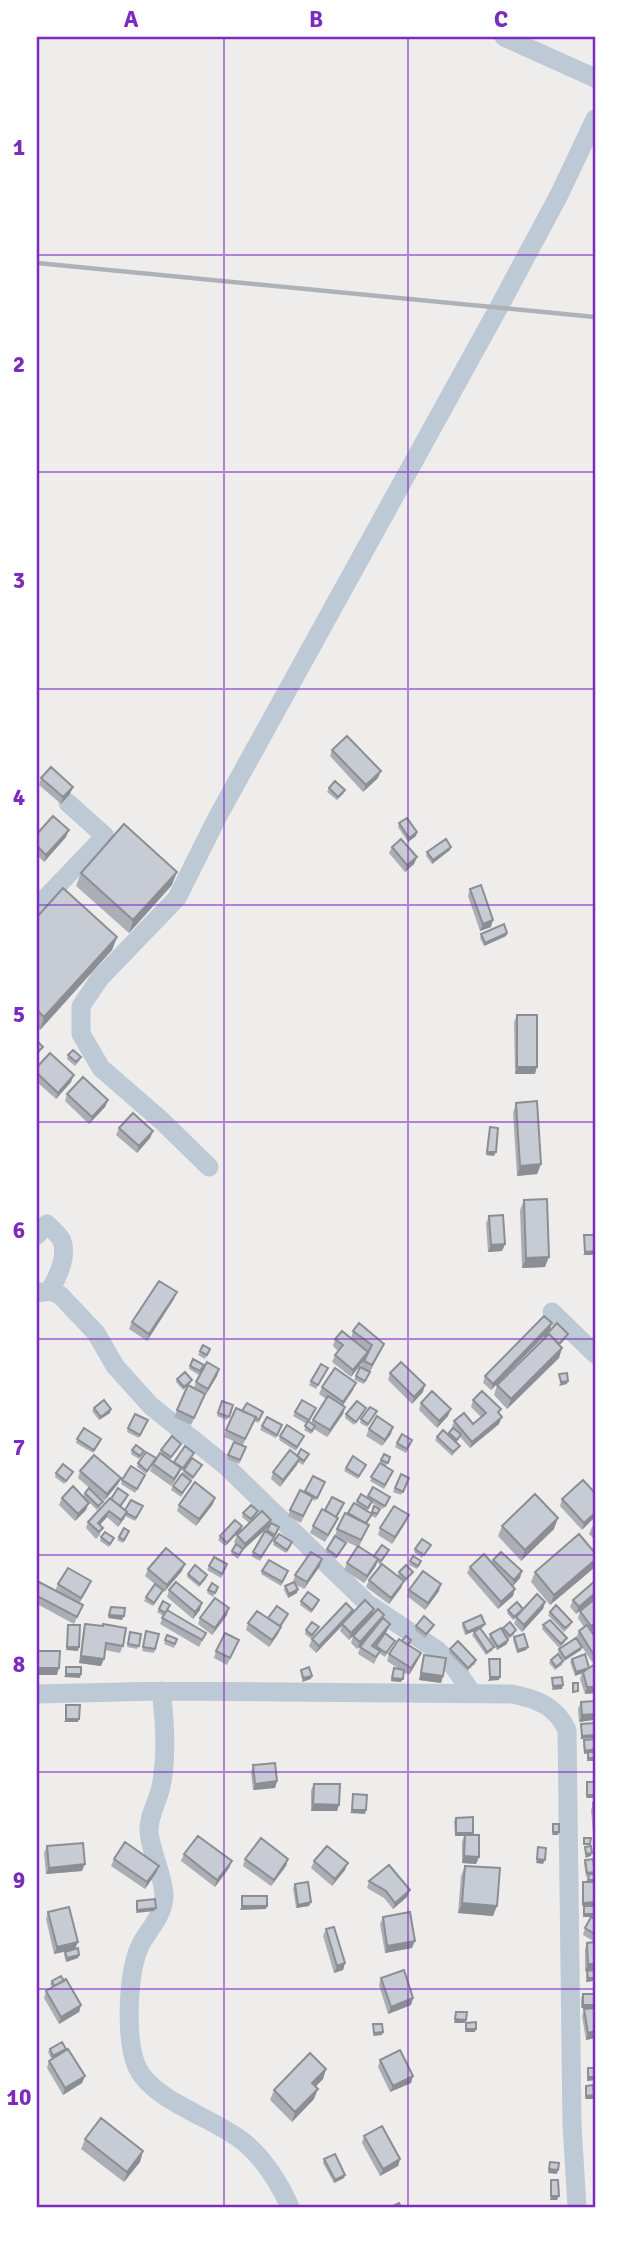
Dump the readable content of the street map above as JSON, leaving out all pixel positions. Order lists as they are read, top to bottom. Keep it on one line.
{"grid":{"columns":["A","B","C"],"rows":["1","2","3","4","5","6","7","8","9","10"]}}
